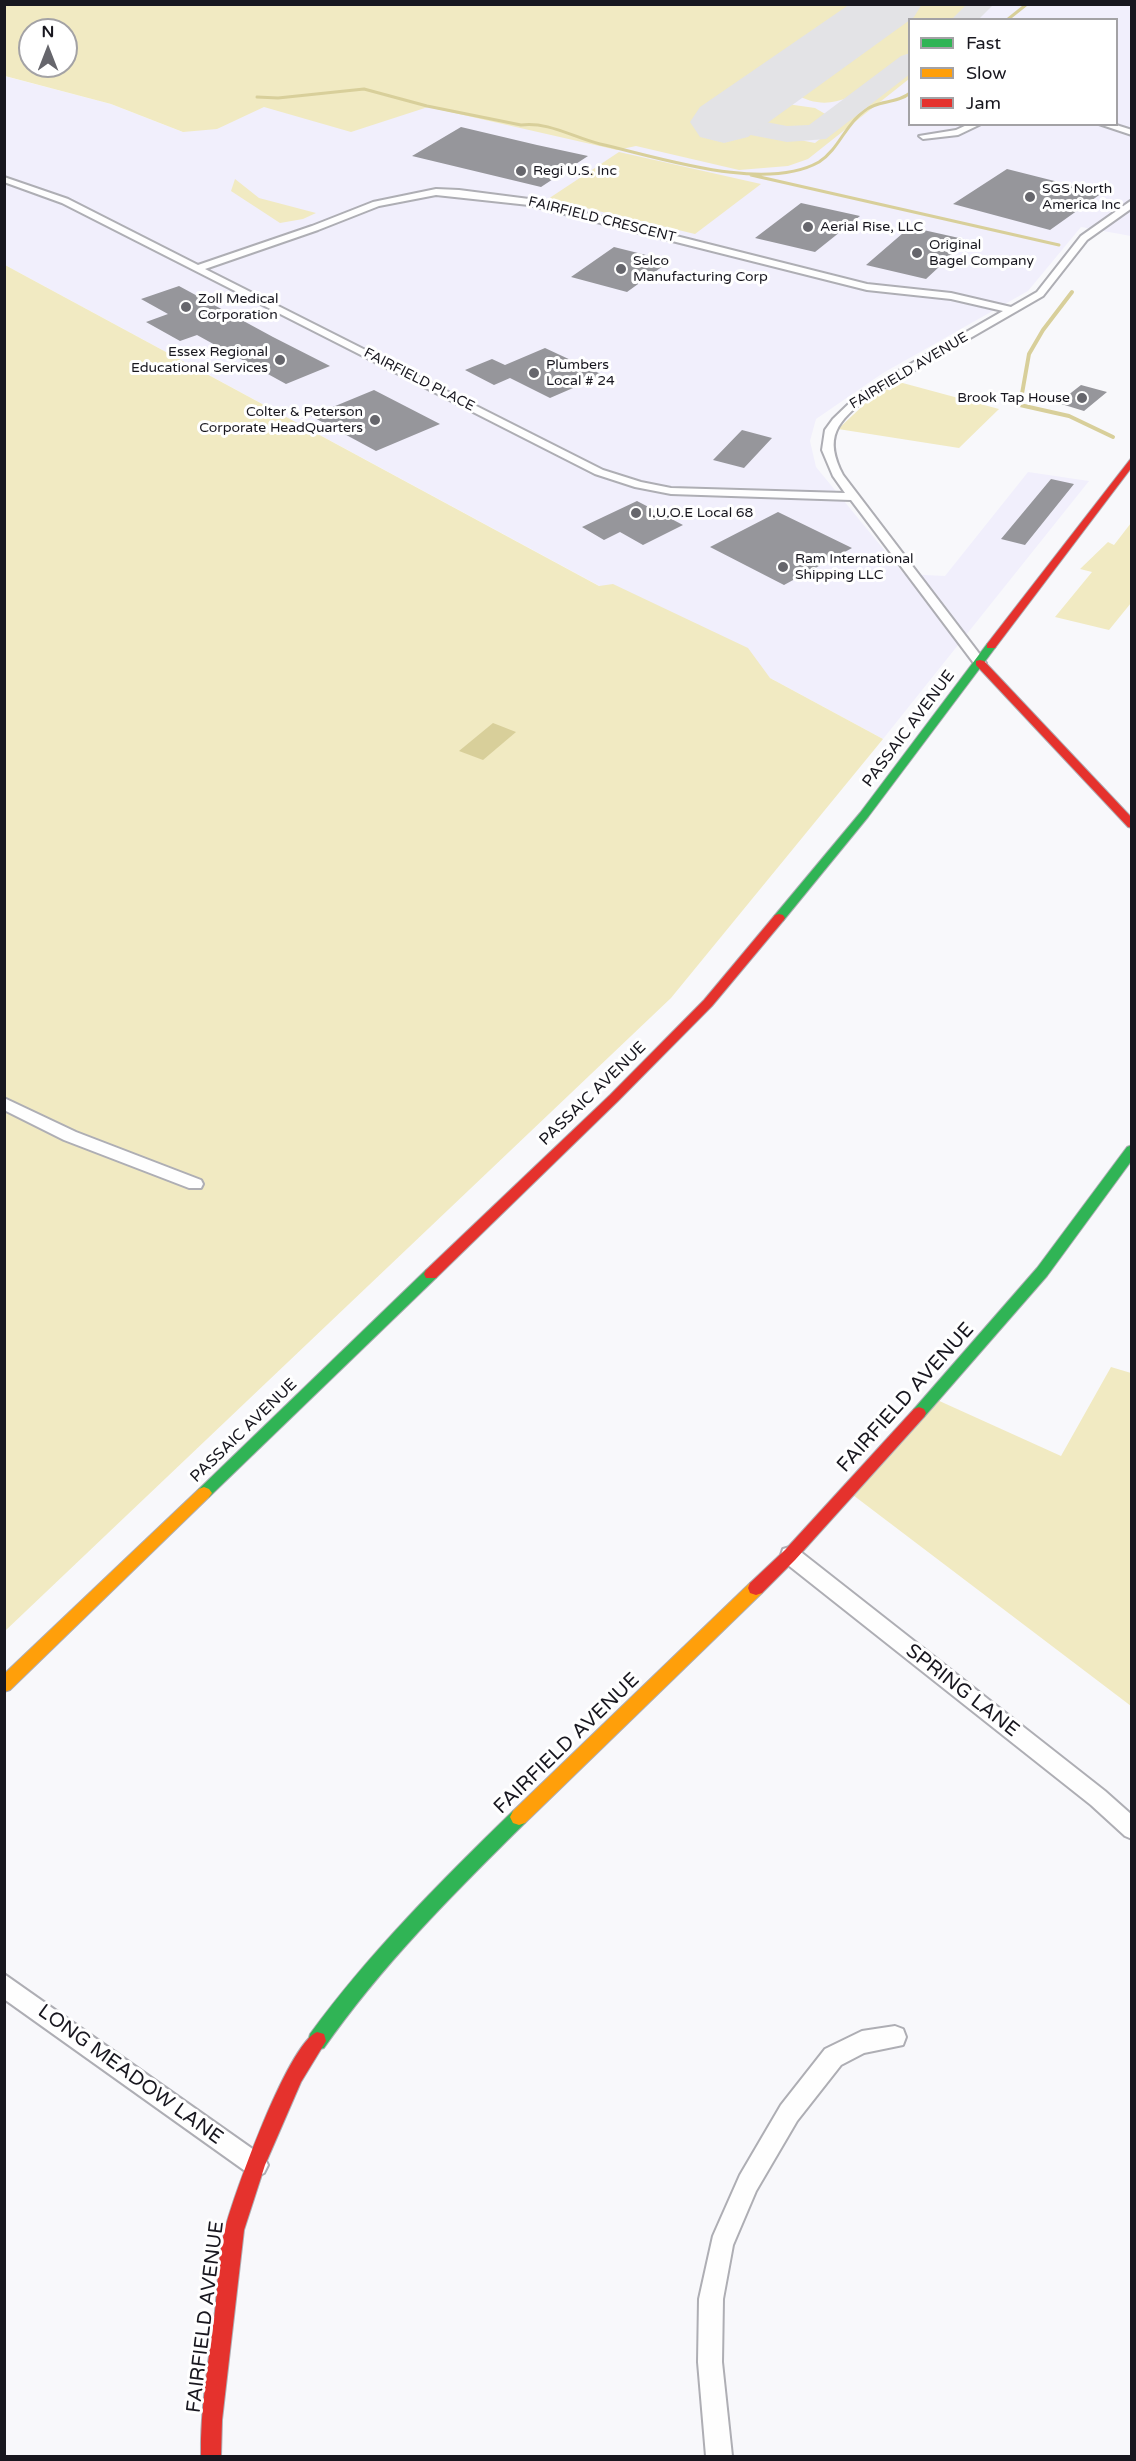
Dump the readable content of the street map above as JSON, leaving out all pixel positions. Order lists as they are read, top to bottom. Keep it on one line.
{"streets":{"main road":["FAIRFIELD AVENUE","PASSAIC AVENUE"],"street":["FAIRFIELD CRESCENT","FAIRFIELD PLACE","SPRING LANE","LONG MEADOW LANE"]},"crossings":[["FAIRFIELD CRESCENT","FAIRFIELD AVENUE"],["FAIRFIELD CRESCENT","FAIRFIELD PLACE"],["FAIRFIELD AVENUE","FAIRFIELD PLACE"],["FAIRFIELD AVENUE","PASSAIC AVENUE"],["FAIRFIELD AVENUE","SPRING LANE"],["FAIRFIELD AVENUE","LONG MEADOW LANE"]],"places":["Regi U.S. Inc","SGS North America Inc","Aerial Rise, LLC","Original Bagel Company","Selco Manufacturing Corp","Zoll Medical Corporation","Essex Regional Educational Services","Plumbers Local # 24","Brook Tap House","Colter & Peterson Corporate HeadQuarters","I.U.O.E Local 68","Ram International Shipping LLC"],"legend":["Fast","Slow","Jam"],"north":"top"}
